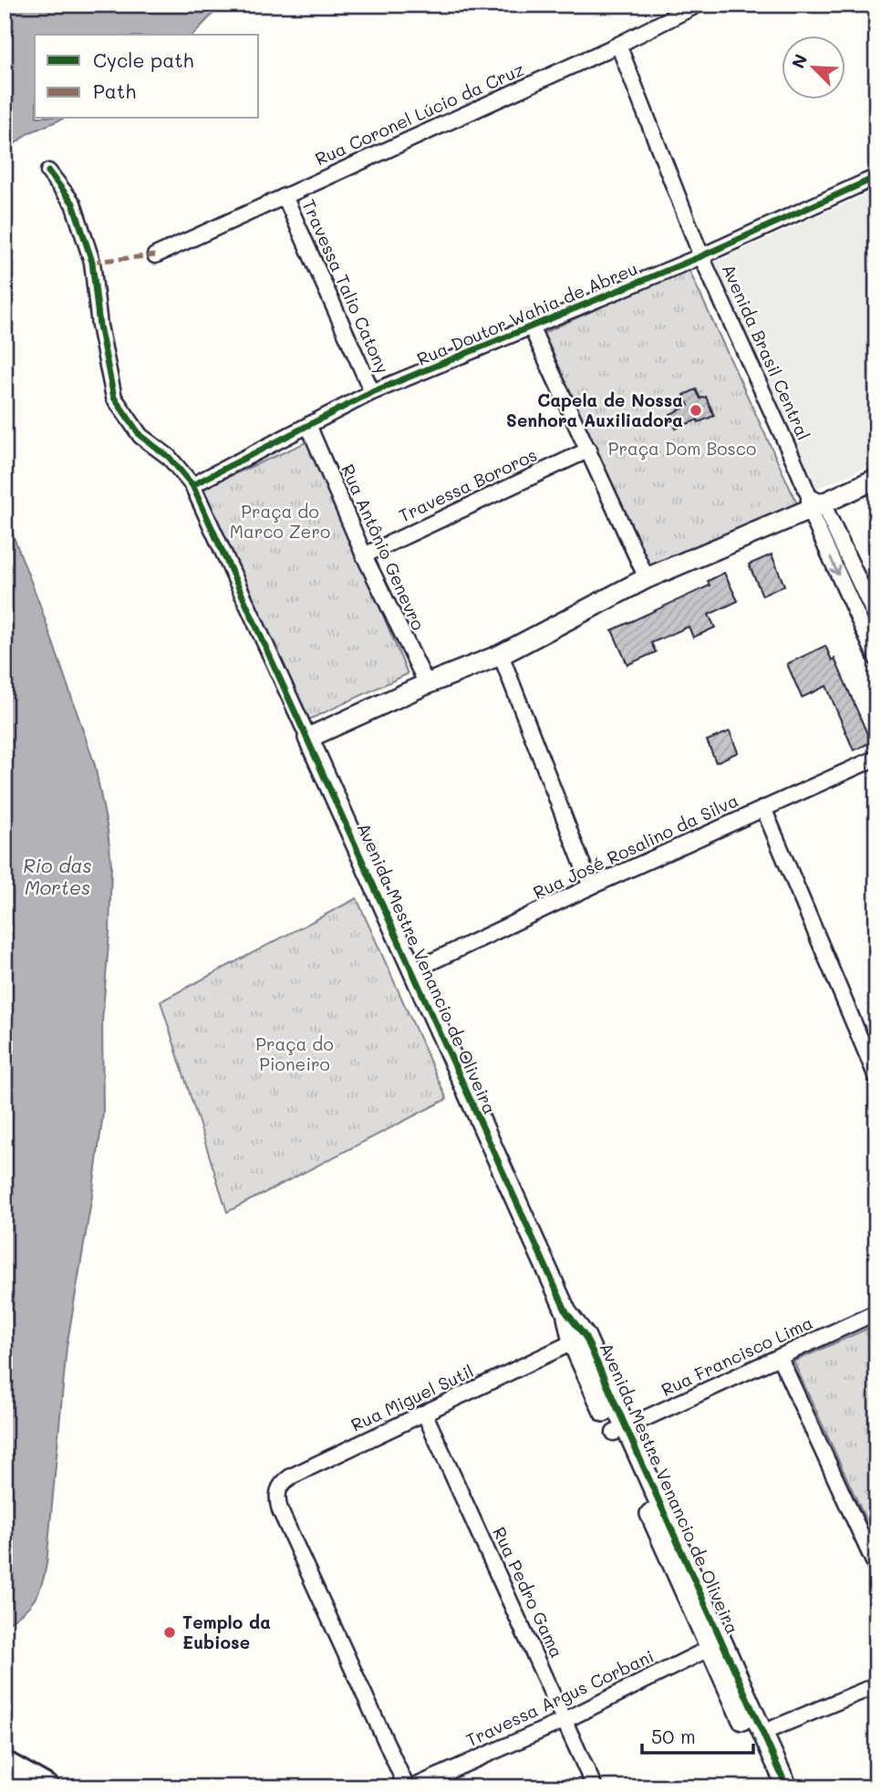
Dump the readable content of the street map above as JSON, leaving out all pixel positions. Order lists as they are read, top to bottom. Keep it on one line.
{"streets":{"street":["Rua Coronel Lúcio da Cruz","Travessa Talio Catony","Rua Doutor Wahia de Abreu","Avenida Brasil Central","Travessa Bororos","Rua Antônio Genevro","Rua José Rosalino da Silva","Avenida Mestre Venancio de Oliveira","Rua Francisco Lima","Rua Miguel Sutil","Rua Pedro Gama","Travessa Argus Corbani"]},"crossings":[["Rua Coronel Lúcio da Cruz","Travessa Talio Catony"],["Rua Coronel Lúcio da Cruz","Avenida Brasil Central"],["Travessa Talio Catony","Rua Doutor Wahia de Abreu"],["Rua Doutor Wahia de Abreu","Avenida Brasil Central"],["Rua Doutor Wahia de Abreu","Rua Antônio Genevro"],["Rua Doutor Wahia de Abreu","Avenida Mestre Venancio de Oliveira"],["Travessa Bororos","Rua Antônio Genevro"],["Rua José Rosalino da Silva","Avenida Mestre Venancio de Oliveira"],["Avenida Mestre Venancio de Oliveira","Rua Francisco Lima"],["Avenida Mestre Venancio de Oliveira","Rua Miguel Sutil"],["Avenida Mestre Venancio de Oliveira","Travessa Argus Corbani"],["Rua Miguel Sutil","Rua Pedro Gama"],["Rua Pedro Gama","Travessa Argus Corbani"]],"water":["Rio das Mortes"],"parks":["Praça Dom Bosco","Praça do Marco Zero","Praça do Pioneiro"],"places":["Capela de Nossa Senhora Auxiliadora","Templo da Eubiose"],"legend":["Cycle path","Path"],"scale_bar":"50 m","north":"top left"}
